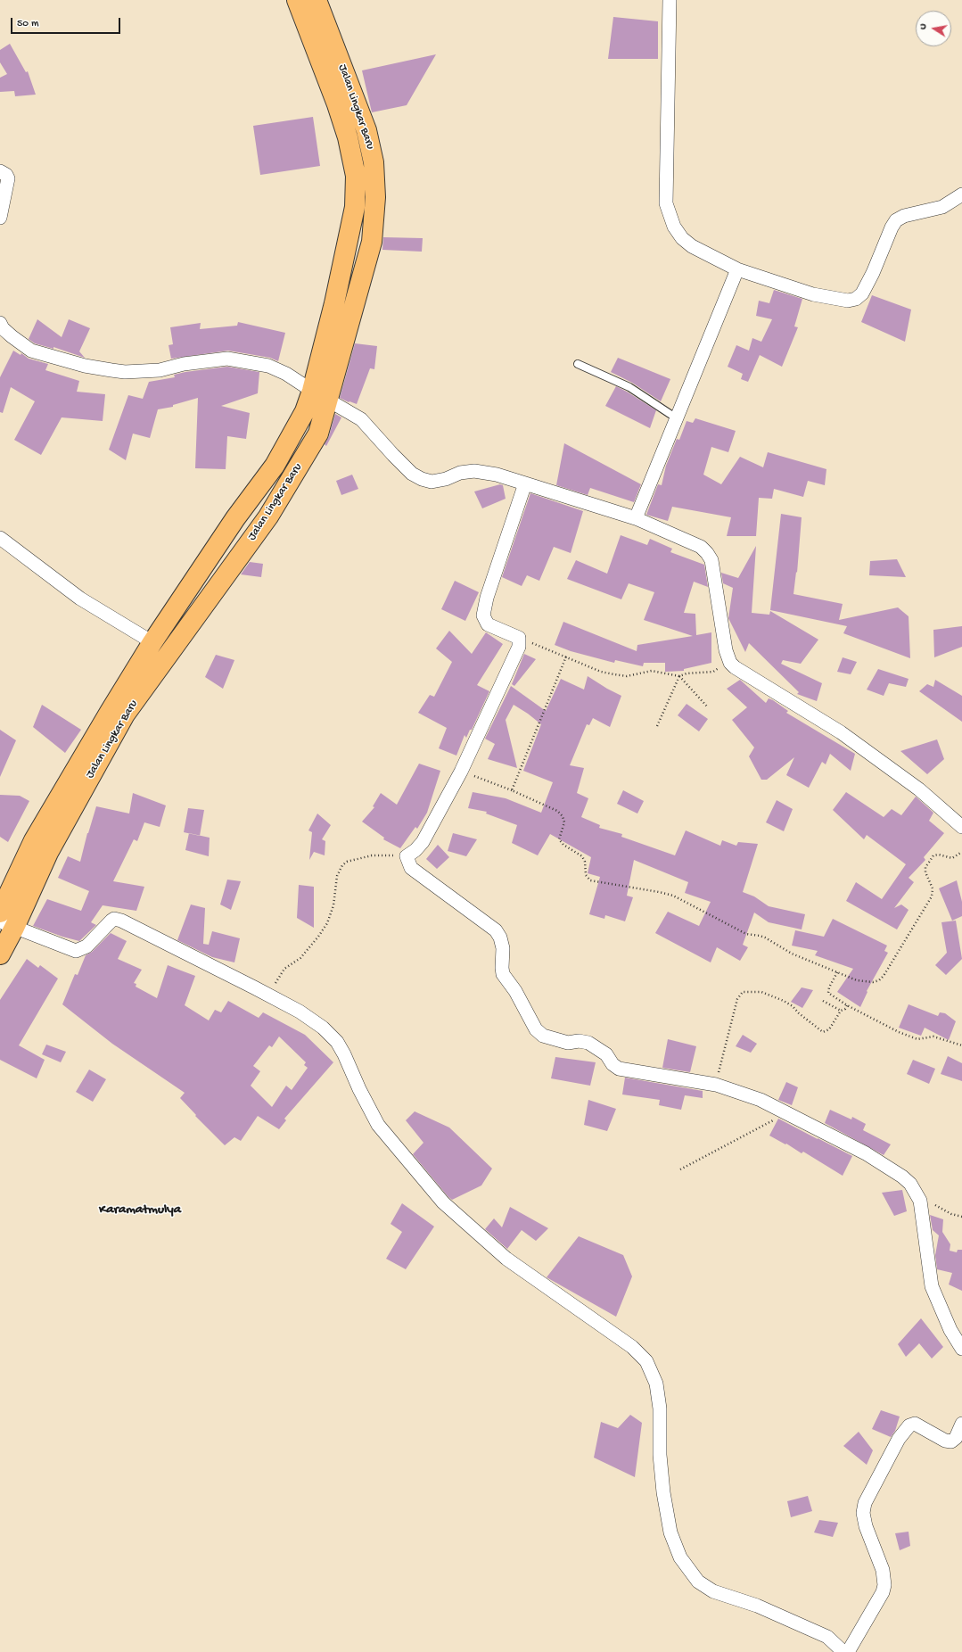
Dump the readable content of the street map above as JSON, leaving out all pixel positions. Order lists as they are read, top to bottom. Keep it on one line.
{"streets":{"highway":["Jalan Lingkar Baru"]},"districts":["Karamatmulya"],"scale_bar":"50 m","north":"left"}
